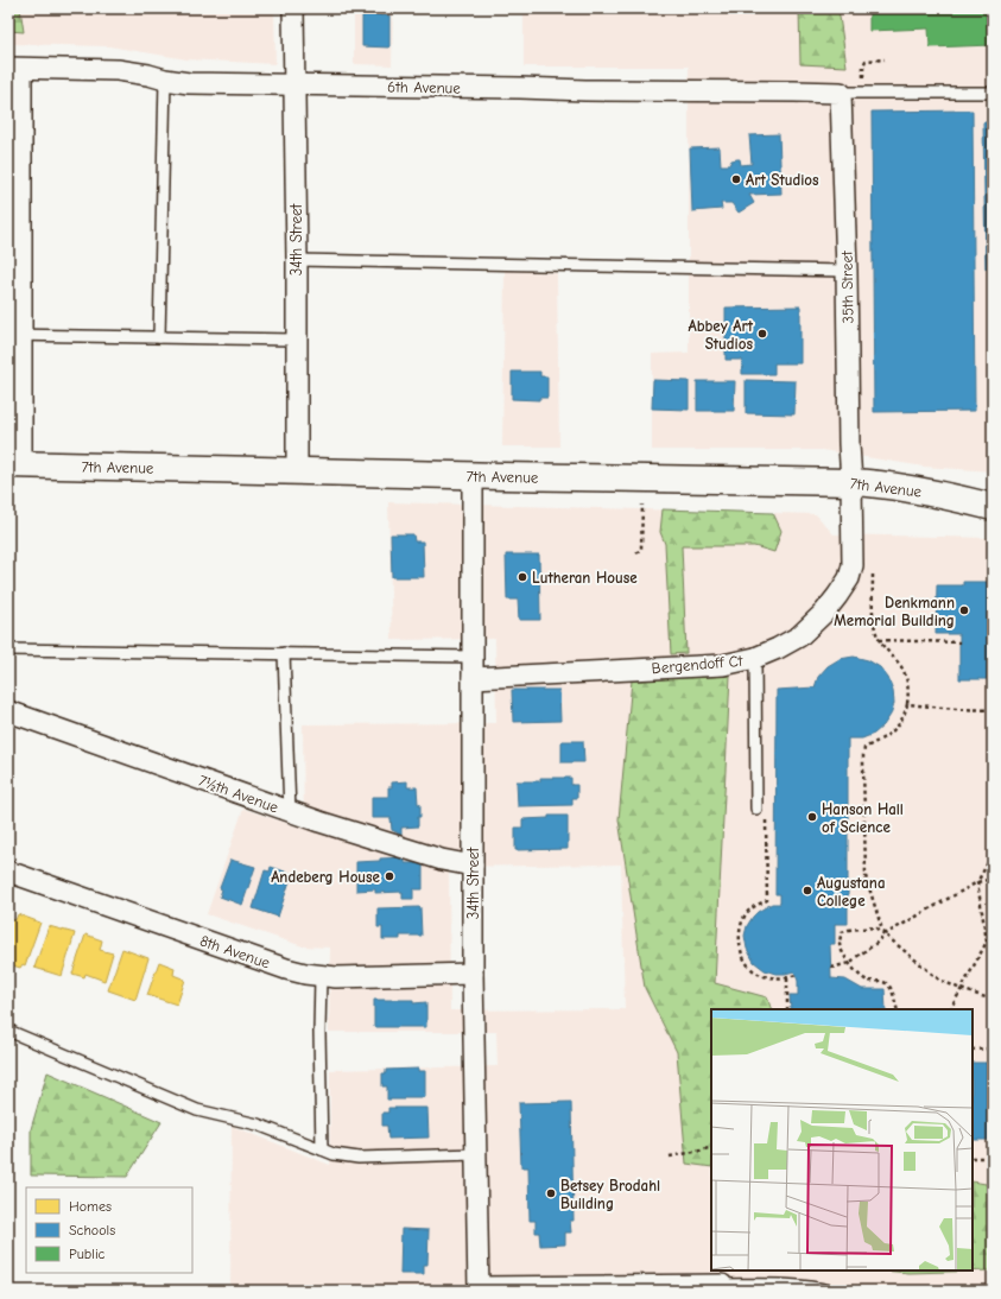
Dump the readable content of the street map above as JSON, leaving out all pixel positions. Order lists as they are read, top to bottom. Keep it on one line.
{"streets":{"street":["6th Avenue","34th Street","35th Street","7th Avenue","Bergendoff Ct","7½th Avenue","8th Avenue"]},"crossings":[["6th Avenue","34th Street"],["6th Avenue","35th Street"],["34th Street","7th Avenue"],["34th Street","Bergendoff Ct"],["34th Street","7½th Avenue"],["34th Street","8th Avenue"],["35th Street","7th Avenue"],["35th Street","Bergendoff Ct"],["7th Avenue","Bergendoff Ct"]],"places":["Art Studios","Abbey Art Studios","Lutheran House","Denkmann Memorial Building","Hanson Hall of Science","Andeberg House","Augustana College","Betsey Brodahl Building"],"legend":["Homes","Schools","Public"]}
